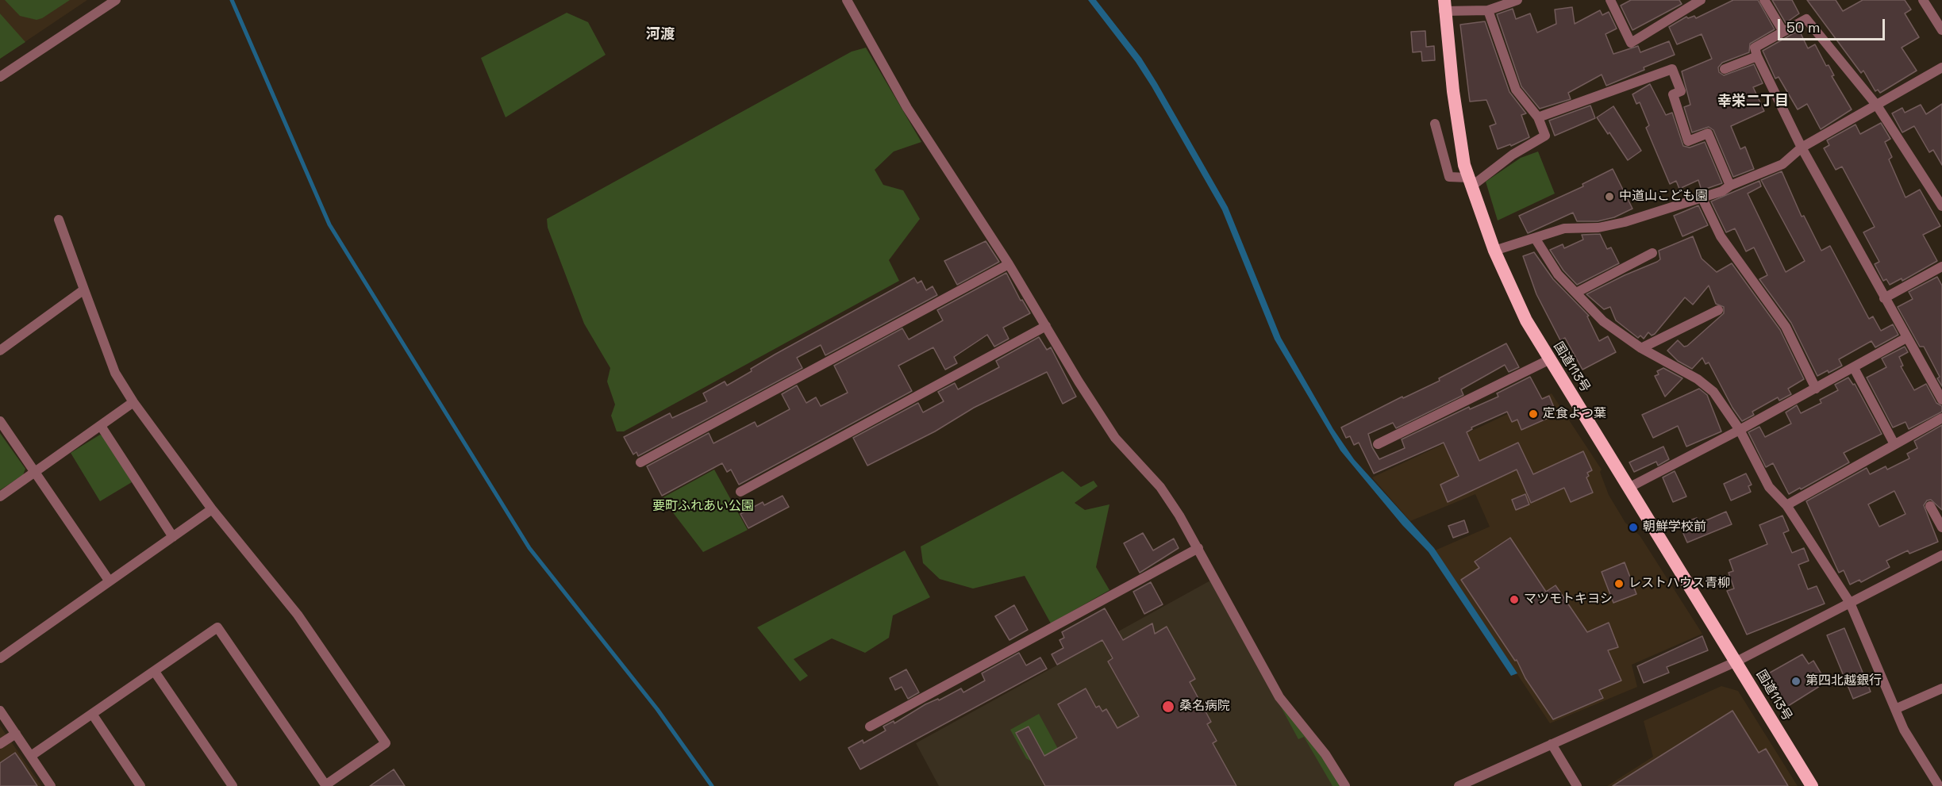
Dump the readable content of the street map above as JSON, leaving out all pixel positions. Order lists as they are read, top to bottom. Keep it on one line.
{"streets":{"highway":["国道113号"]},"districts":["河渡","幸栄二丁目"],"parks":["要町ふれあい公園"],"places":["中道山こども園","定食よつ葉","朝鮮学校前","レストハウス青柳","マツモトキヨシ","第四北越銀行","桑名病院"],"scale_bar":"50 m"}
